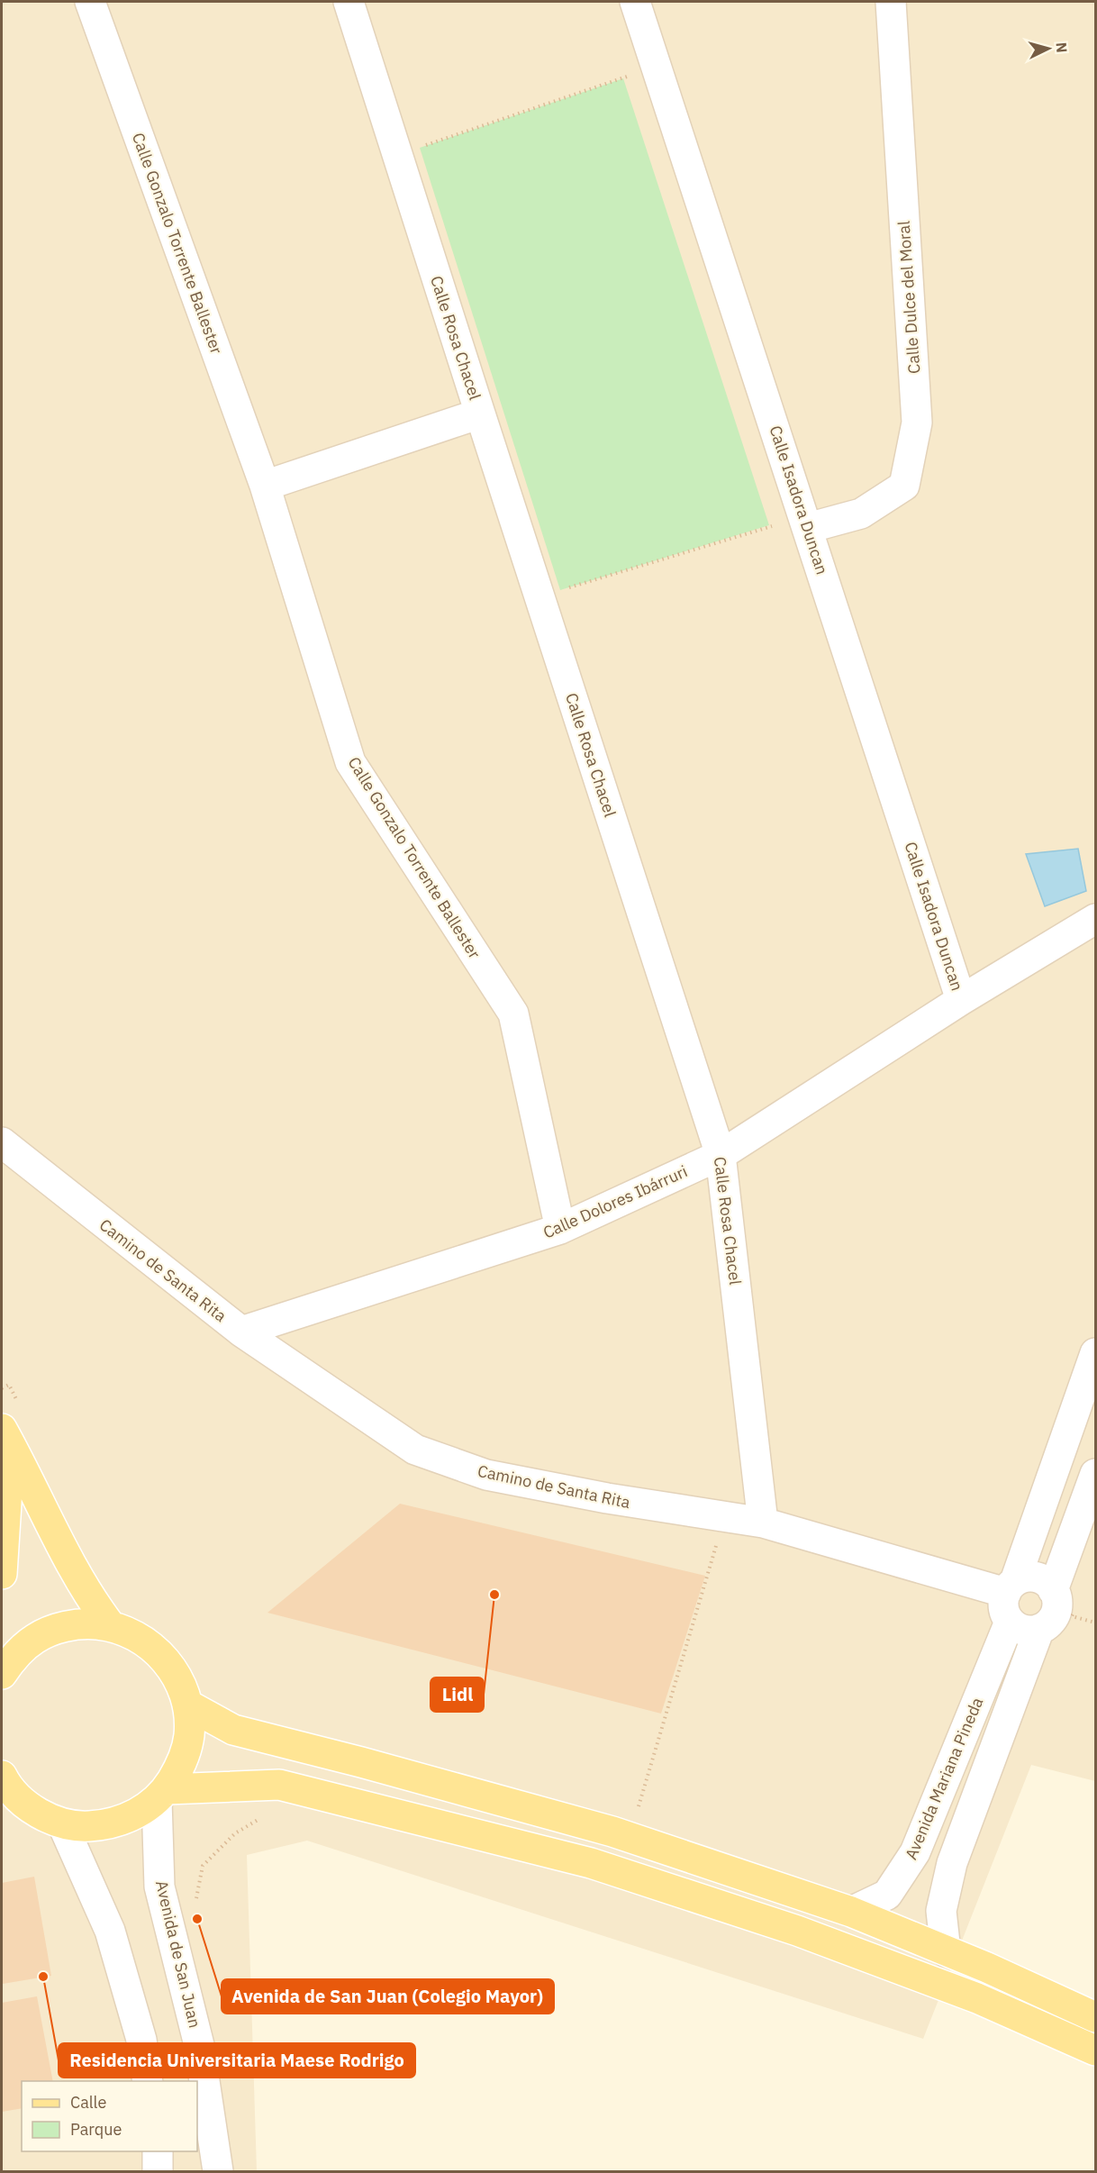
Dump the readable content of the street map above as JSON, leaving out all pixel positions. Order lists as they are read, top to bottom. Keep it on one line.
{"streets":{"street":["Calle Gonzalo Torrente Ballester","Calle Dulce del Moral","Calle Rosa Chacel","Calle Isadora Duncan","Calle Dolores Ibárruri","Camino de Santa Rita","Avenida Mariana Pineda","Avenida de San Juan"]},"crossings":[["Calle Gonzalo Torrente Ballester","Calle Dolores Ibárruri"],["Calle Dulce del Moral","Calle Isadora Duncan"],["Calle Rosa Chacel","Calle Dolores Ibárruri"],["Calle Rosa Chacel","Camino de Santa Rita"],["Calle Isadora Duncan","Calle Dolores Ibárruri"],["Calle Dolores Ibárruri","Camino de Santa Rita"],["Camino de Santa Rita","Avenida Mariana Pineda"]],"places":["Lidl","Avenida de San Juan (Colegio Mayor)","Residencia Universitaria Maese Rodrigo"],"legend":["Calle","Parque"],"north":"right"}
